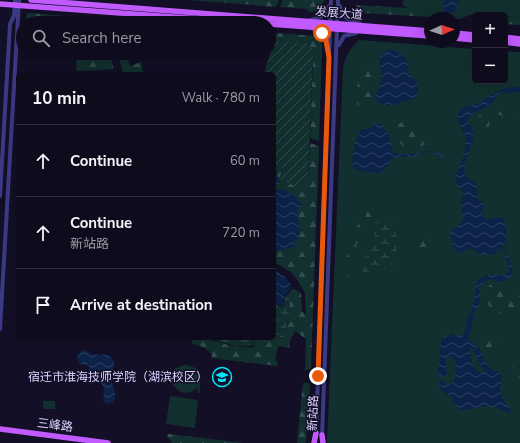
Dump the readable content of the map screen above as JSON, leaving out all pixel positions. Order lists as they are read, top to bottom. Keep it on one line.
{"streets":{"main road":["发展大道","三峰路"],"street":["新站路"]},"crossings":[["发展大道","新站路"]],"places":{"school or university":["宿迁市淮海技师学院（湖滨校区）"]},"north":"right","page":{"map_buttons":["+","−"],"search":"Search here","heading":["10 min","Walk · 780 m"],"list":[["Continue","60 m"],["Continue","新站路","720 m"],"Arrive at destination"]}}
